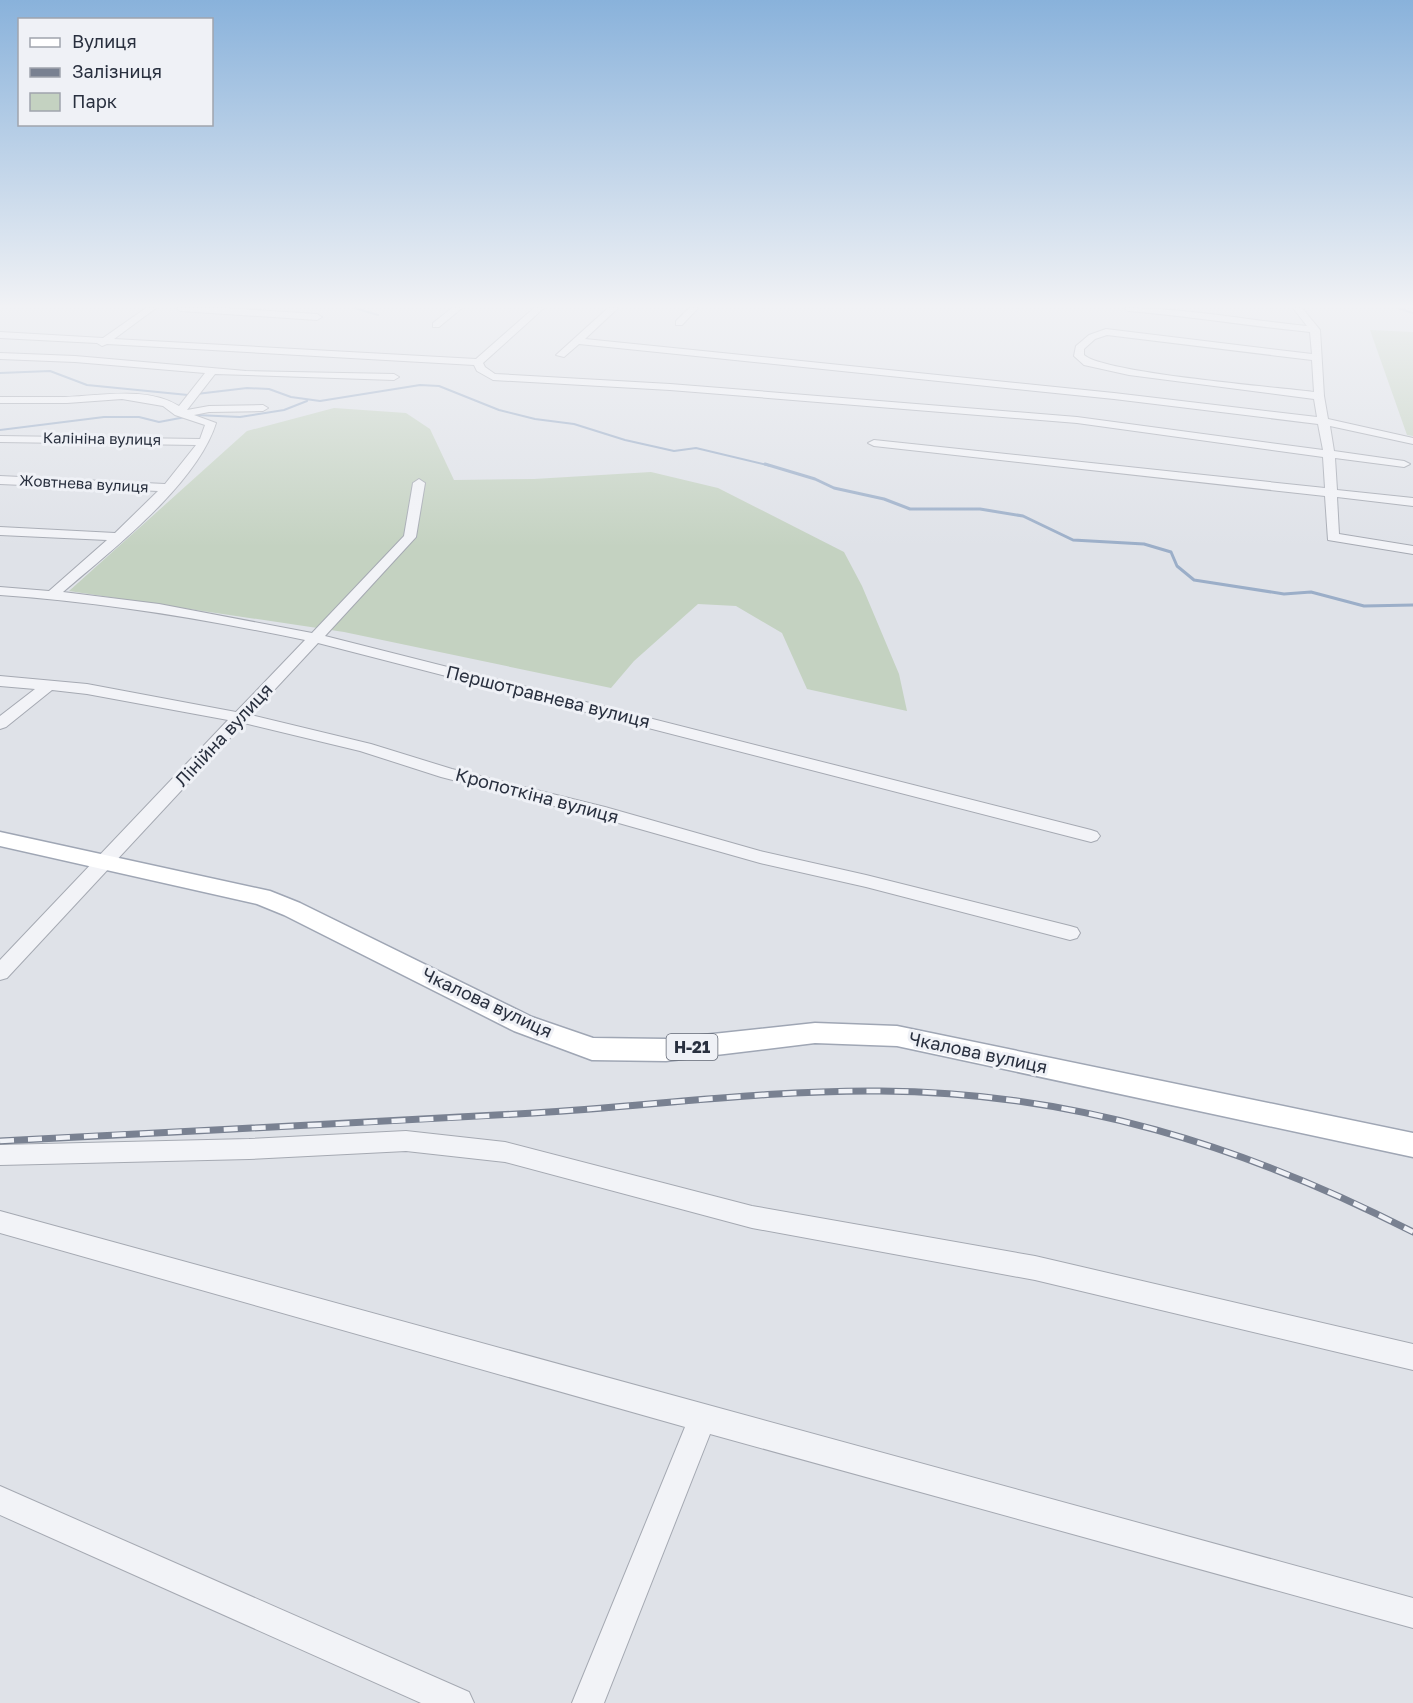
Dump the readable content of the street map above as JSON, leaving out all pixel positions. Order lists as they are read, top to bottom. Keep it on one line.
{"streets":{"main road":["Чкалова вулиця","Н-21"],"street":["Калініна вулиця","Жовтнева вулиця","Першотравнева вулиця","Лінійна вулиця","Кропоткіна вулиця"]},"crossings":[["Першотравнева вулиця","Лінійна вулиця"],["Лінійна вулиця","Кропоткіна вулиця"],["Лінійна вулиця","Чкалова вулиця"]],"legend":["Вулиця","Залізниця","Парк"]}
